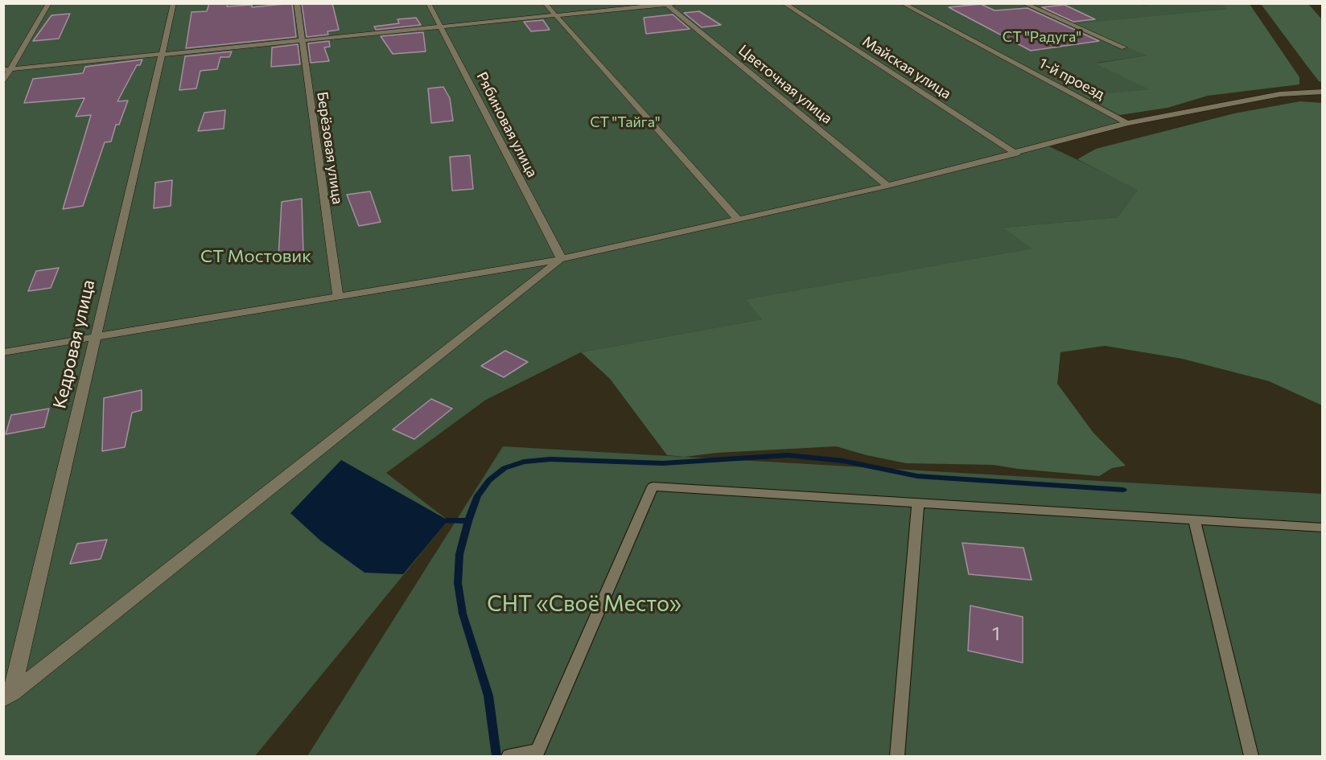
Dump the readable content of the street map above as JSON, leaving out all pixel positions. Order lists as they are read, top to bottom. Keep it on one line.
{"streets":{"street":["Майская улица","1-й проезд","Цветочная улица","Рябиновая улица","Берёзовая улица","Кедровая улица"]},"parks":["СТ \"Радуга\"","СТ \"Тайга\"","СТ Мостовик","СНТ «Своё Место»"],"house_numbers":["1"]}
